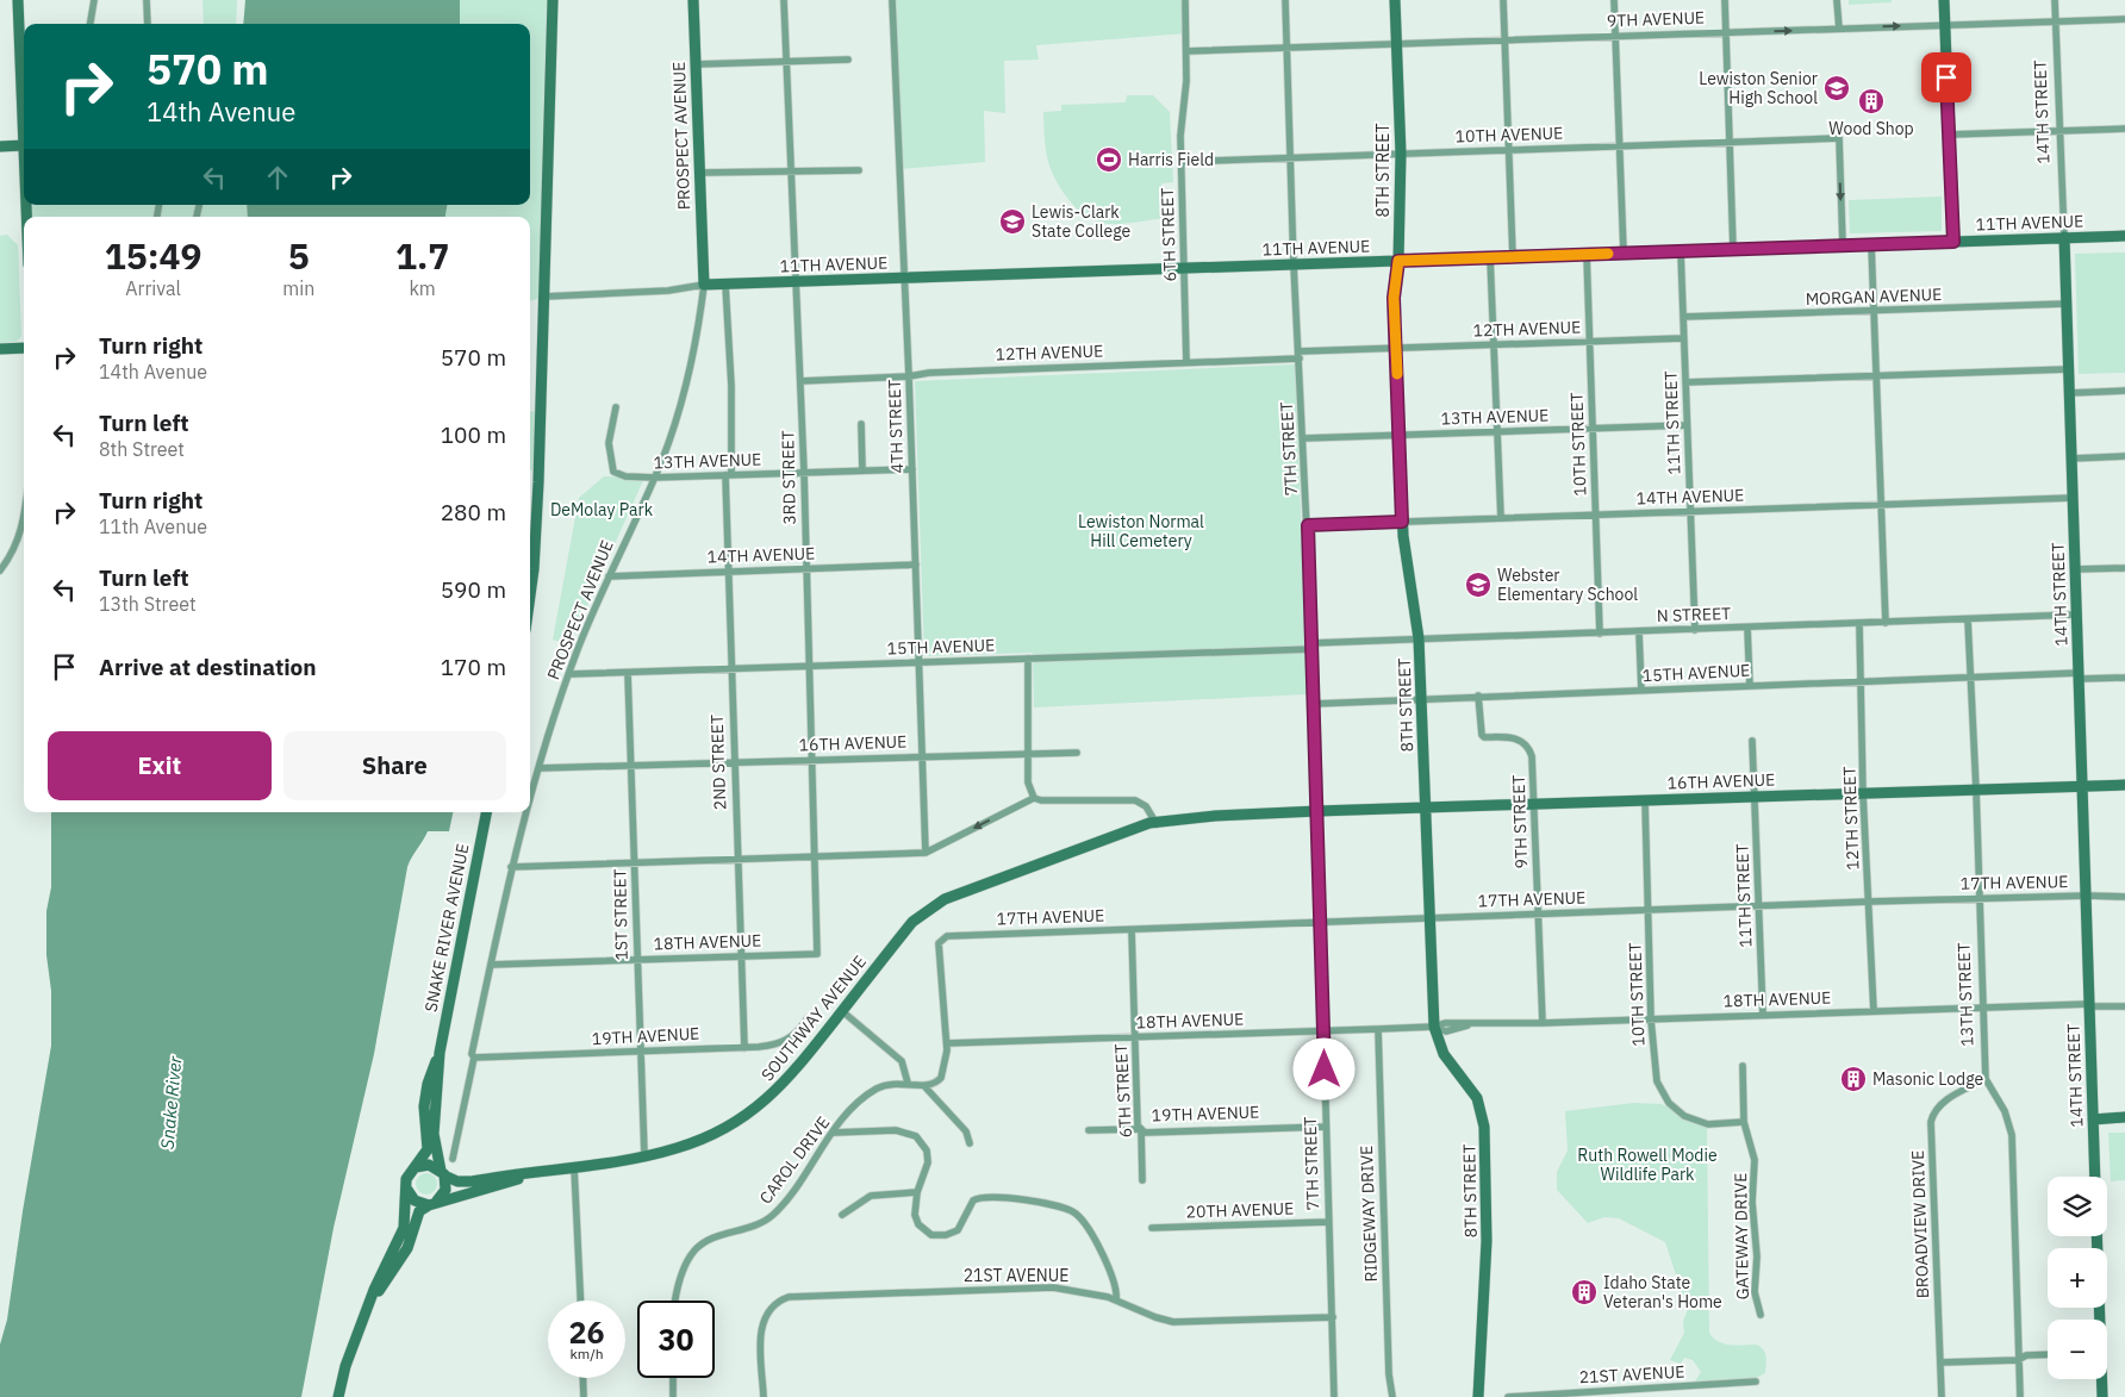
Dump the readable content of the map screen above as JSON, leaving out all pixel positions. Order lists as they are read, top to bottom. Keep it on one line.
{"streets":{"main road":["14TH STREET","PROSPECT AVENUE","8TH STREET","11TH AVENUE","16TH AVENUE","SNAKE RIVER AVENUE","SOUTHWAY AVENUE"],"street":["9TH AVENUE","10TH AVENUE","6TH STREET","MORGAN AVENUE","12TH AVENUE","13TH AVENUE","11TH STREET","4TH STREET","10TH STREET","7TH STREET","3RD STREET","14TH AVENUE","N STREET","15TH AVENUE","2ND STREET","12TH STREET","9TH STREET","17TH AVENUE","1ST STREET","18TH AVENUE","13TH STREET","19TH AVENUE","CAROL DRIVE","20TH AVENUE","RIDGEWAY DRIVE","BROADVIEW DRIVE","GATEWAY DRIVE","21ST AVENUE"]},"crossings":[["9TH AVENUE","14TH STREET"],["9TH AVENUE","8TH STREET"],["9TH AVENUE","6TH STREET"],["9TH AVENUE","7TH STREET"],["14TH STREET","11TH AVENUE"],["14TH STREET","MORGAN AVENUE"],["14TH STREET","14TH AVENUE"],["14TH STREET","N STREET"],["14TH STREET","15TH AVENUE"],["14TH STREET","16TH AVENUE"],["14TH STREET","17TH AVENUE"],["14TH STREET","18TH AVENUE"],["10TH AVENUE","8TH STREET"],["10TH AVENUE","11TH AVENUE"],["10TH AVENUE","6TH STREET"],["10TH AVENUE","7TH STREET"],["PROSPECT AVENUE","11TH AVENUE"],["PROSPECT AVENUE","13TH AVENUE"],["PROSPECT AVENUE","14TH AVENUE"],["PROSPECT AVENUE","15TH AVENUE"],["PROSPECT AVENUE","16TH AVENUE"],["PROSPECT AVENUE","18TH AVENUE"],["PROSPECT AVENUE","19TH AVENUE"],["8TH STREET","11TH AVENUE"],["8TH STREET","12TH AVENUE"],["8TH STREET","13TH AVENUE"],["8TH STREET","14TH AVENUE"],["8TH STREET","N STREET"],["8TH STREET","15TH AVENUE"],["8TH STREET","16TH AVENUE"],["8TH STREET","17TH AVENUE"],["8TH STREET","18TH AVENUE"],["11TH AVENUE","6TH STREET"],["11TH AVENUE","11TH STREET"],["11TH AVENUE","4TH STREET"],["11TH AVENUE","10TH STREET"],["11TH AVENUE","7TH STREET"],["11TH AVENUE","3RD STREET"],["11TH AVENUE","2ND STREET"],["6TH STREET","12TH AVENUE"],["6TH STREET","17TH AVENUE"],["6TH STREET","18TH AVENUE"],["6TH STREET","19TH AVENUE"],["MORGAN AVENUE","11TH STREET"],["12TH AVENUE","11TH STREET"],["12TH AVENUE","4TH STREET"],["12TH AVENUE","10TH STREET"],["12TH AVENUE","7TH STREET"],["12TH AVENUE","3RD STREET"],["13TH AVENUE","11TH STREET"],["13TH AVENUE","4TH STREET"],["13TH AVENUE","10TH STREET"],["13TH AVENUE","7TH STREET"],["13TH AVENUE","3RD STREET"],["13TH AVENUE","2ND STREET"],["11TH STREET","14TH AVENUE"],["11TH STREET","N STREET"],["11TH STREET","16TH AVENUE"],["11TH STREET","17TH AVENUE"],["11TH STREET","18TH AVENUE"],["4TH STREET","14TH AVENUE"],["4TH STREET","15TH AVENUE"],["4TH STREET","16TH AVENUE"],["10TH STREET","14TH AVENUE"],["10TH STREET","N STREET"],["10TH STREET","16TH AVENUE"],["10TH STREET","17TH AVENUE"],["10TH STREET","18TH AVENUE"],["10TH STREET","GATEWAY DRIVE"],["7TH STREET","14TH AVENUE"],["7TH STREET","N STREET"],["7TH STREET","15TH AVENUE"],["7TH STREET","16TH AVENUE"],["7TH STREET","17TH AVENUE"],["7TH STREET","18TH AVENUE"],["7TH STREET","SOUTHWAY AVENUE"],["7TH STREET","19TH AVENUE"],["7TH STREET","20TH AVENUE"],["7TH STREET","21ST AVENUE"],["3RD STREET","14TH AVENUE"],["3RD STREET","15TH AVENUE"],["3RD STREET","16TH AVENUE"],["3RD STREET","18TH AVENUE"],["14TH AVENUE","2ND STREET"],["N STREET","15TH AVENUE"],["N STREET","12TH STREET"],["N STREET","13TH STREET"],["15TH AVENUE","2ND STREET"],["15TH AVENUE","12TH STREET"],["15TH AVENUE","9TH STREET"],["15TH AVENUE","1ST STREET"],["15TH AVENUE","13TH STREET"],["16TH AVENUE","2ND STREET"],["16TH AVENUE","12TH STREET"],["16TH AVENUE","9TH STREET"],["16TH AVENUE","1ST STREET"],["16TH AVENUE","13TH STREET"],["16TH AVENUE","SOUTHWAY AVENUE"],["2ND STREET","18TH AVENUE"],["2ND STREET","19TH AVENUE"],["12TH STREET","17TH AVENUE"],["12TH STREET","18TH AVENUE"],["9TH STREET","17TH AVENUE"],["9TH STREET","18TH AVENUE"],["17TH AVENUE","18TH AVENUE"],["17TH AVENUE","13TH STREET"],["1ST STREET","18TH AVENUE"],["1ST STREET","SOUTHWAY AVENUE"],["1ST STREET","19TH AVENUE"],["SNAKE RIVER AVENUE","SOUTHWAY AVENUE"],["18TH AVENUE","13TH STREET"],["18TH AVENUE","RIDGEWAY DRIVE"],["13TH STREET","BROADVIEW DRIVE"]],"water":["Snake River"],"parks":["DeMolay Park","Lewiston Normal Hill Cemetery","Ruth Rowell Modie Wildlife Park"],"places":{"school or university":["Lewiston Senior High School","Lewis-Clark State College","Webster Elementary School"],"building":["Wood Shop","Masonic Lodge","Idaho State Veteran's Home"],"sports":["Harris Field"]},"page":{"turn":["570 m","14th Avenue"],"eta":["15:49","Arrival","5","min","1.7","km"],"list":[{"name":"Turn right","note":"14th Avenue","value":"570 m"},{"name":"Turn left","note":"8th Street","value":"100 m"},{"name":"Turn right","note":"11th Avenue","value":"280 m"},{"name":"Turn left","note":"13th Street","value":"590 m"},{"name":"Arrive at destination","value":"170 m"}],"buttons":["Exit","Share"],"map_buttons":["+","−"],"speed":"26 km/h","limit":"30"}}
